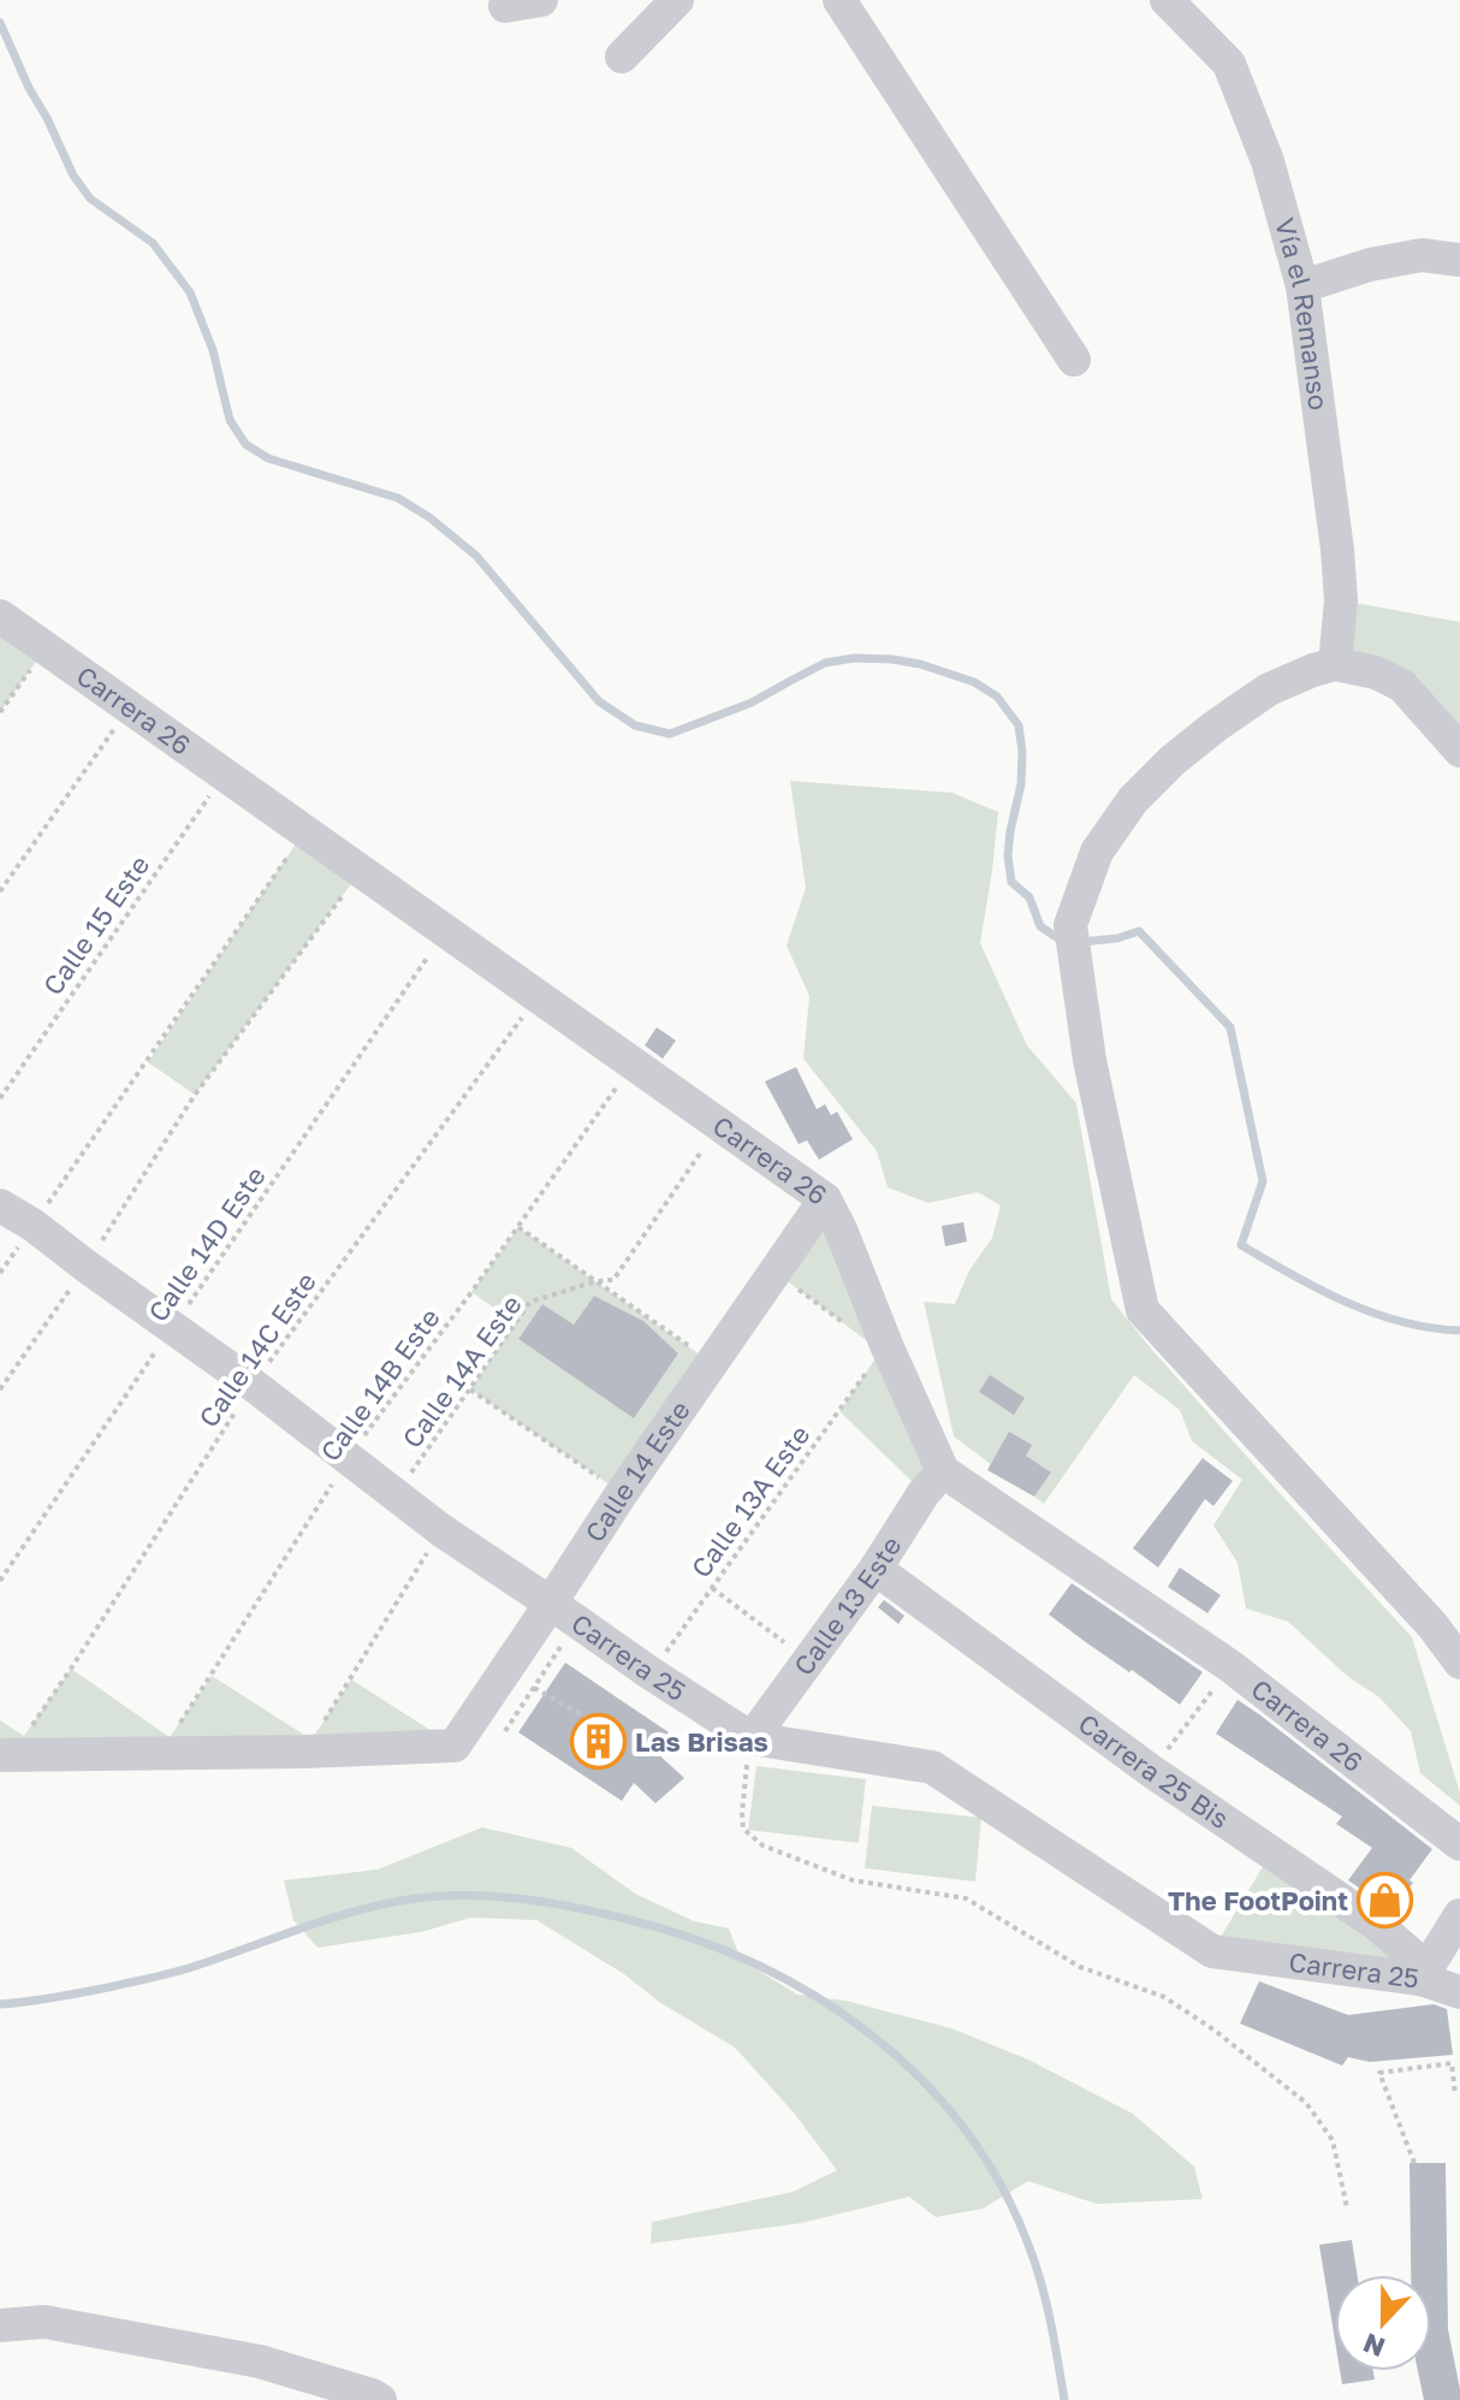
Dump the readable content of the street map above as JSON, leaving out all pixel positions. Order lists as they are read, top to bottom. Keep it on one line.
{"streets":{"street":["Vía el Remanso","Carrera 26","Calle 14 Este","Calle 13 Este","Carrera 25","Carrera 25 Bis"],"path":["Calle 15 Este","Calle 14D Este","Calle 14C Este","Calle 14A Este","Calle 14B Este","Calle 13A Este"]},"crossings":[["Carrera 26","Calle 15 Este"],["Carrera 26","Calle 14D Este"],["Carrera 26","Calle 14C Este"],["Carrera 26","Calle 14A Este"],["Carrera 26","Calle 14B Este"],["Carrera 26","Calle 14 Este"],["Carrera 26","Calle 13 Este"],["Calle 14D Este","Carrera 25"],["Calle 14C Este","Calle 14 Este"],["Calle 14C Este","Carrera 25"],["Calle 14A Este","Carrera 25"],["Calle 14B Este","Carrera 25"],["Calle 14 Este","Carrera 25"],["Calle 13A Este","Carrera 25"],["Calle 13 Este","Carrera 25"],["Calle 13 Este","Carrera 25 Bis"],["Carrera 25","Carrera 25 Bis"]],"places":{"building":["Las Brisas"],"shop":["The FootPoint"]},"north":"bottom"}
